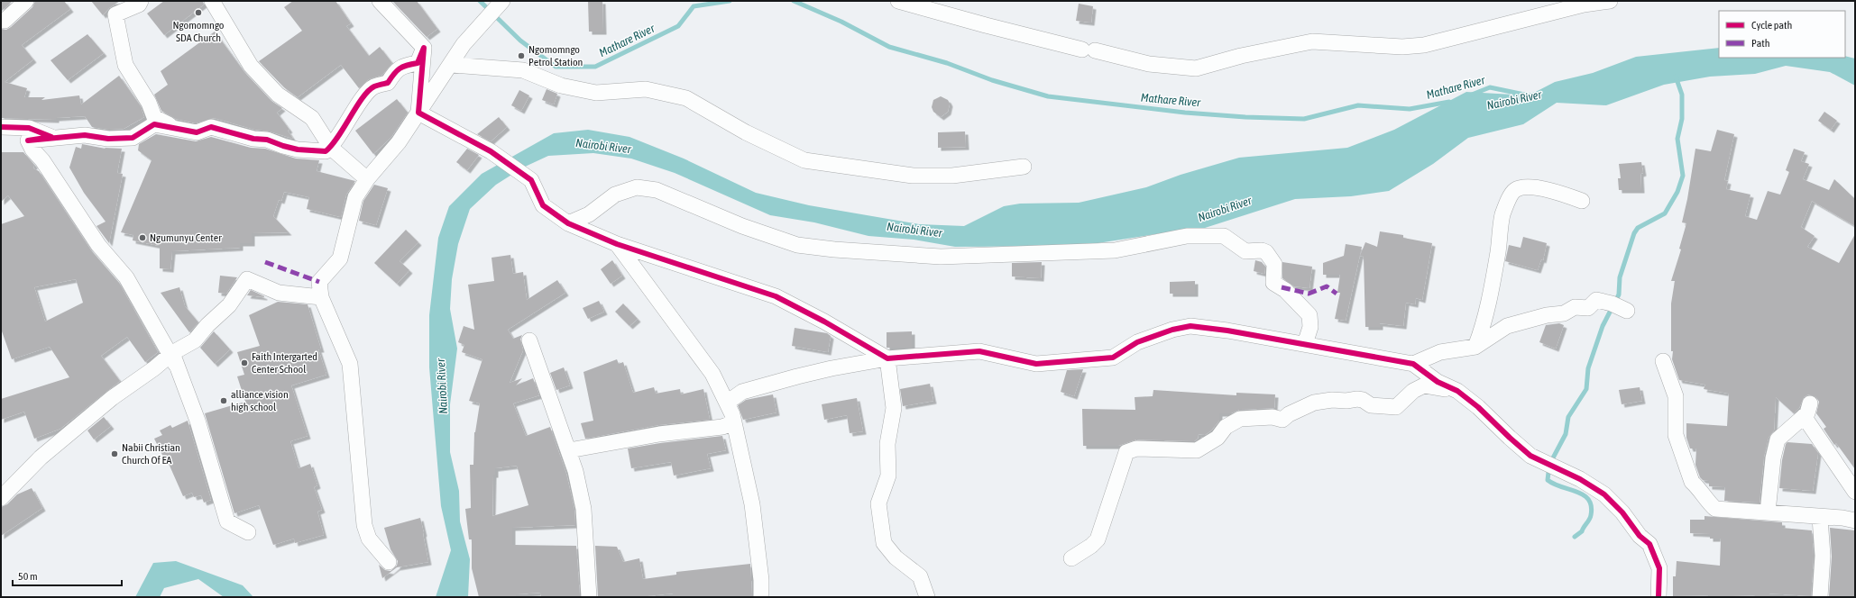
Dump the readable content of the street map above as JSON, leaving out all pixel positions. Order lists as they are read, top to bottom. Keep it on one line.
{"water":["Mathare River","Nairobi River"],"places":["Ngomomngo SDA Church","Ngomomngo Petrol Station","Ngumunyu Center","Faith Intergarted Center School","alliance vision high school","Nabii Christian Church Of EA"],"legend":["Cycle path","Path"],"scale_bar":"50 m"}
